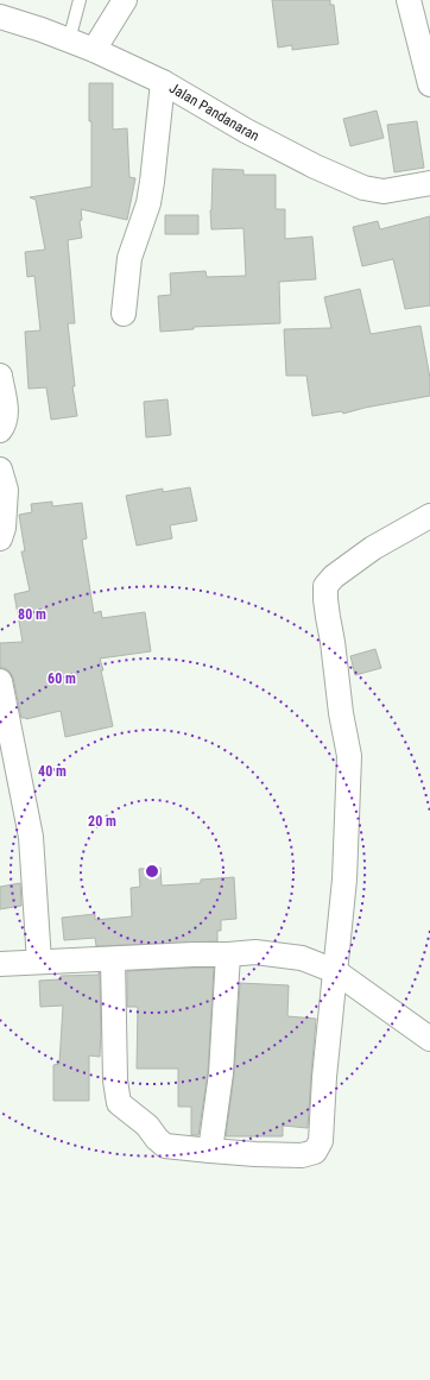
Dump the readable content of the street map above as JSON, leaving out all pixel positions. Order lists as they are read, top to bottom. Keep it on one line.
{"streets":{"street":["Jalan Pandanaran"]},"rings":["80 m","60 m","40 m","20 m"]}
